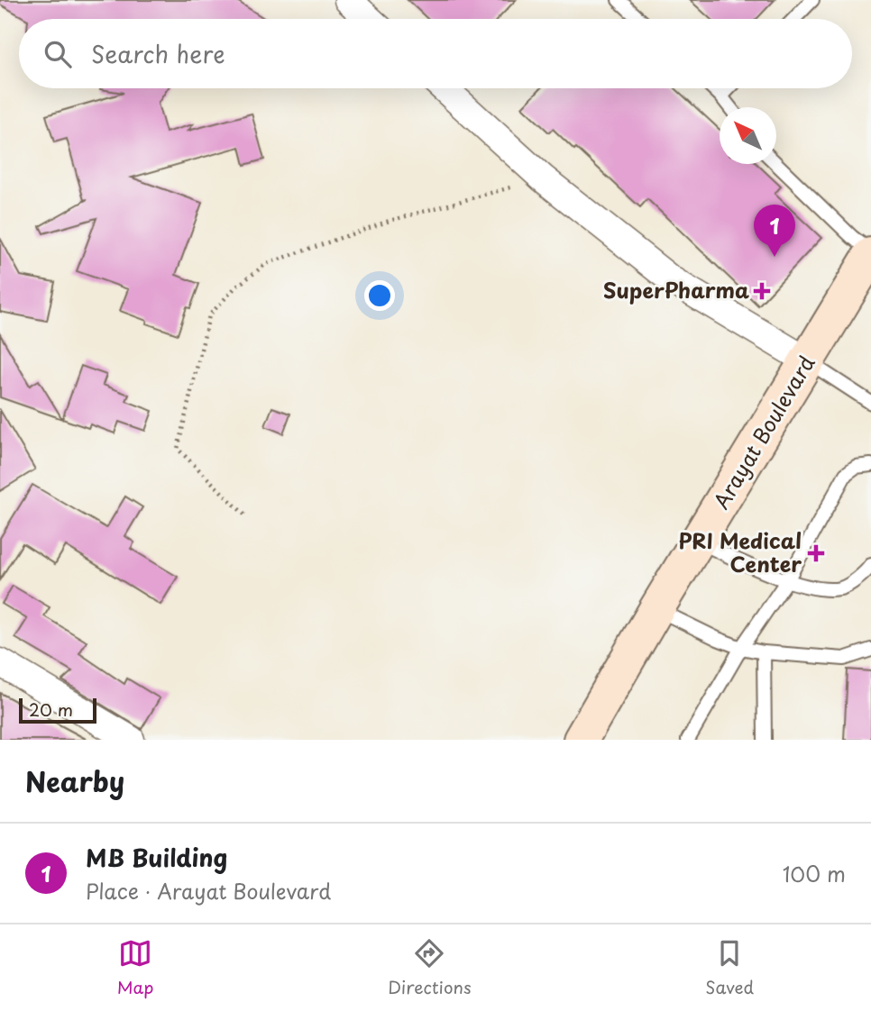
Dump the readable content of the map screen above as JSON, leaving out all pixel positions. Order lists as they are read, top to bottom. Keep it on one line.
{"streets":{"main road":["Arayat Boulevard"]},"places":{"health":["SuperPharma","PRI Medical Center"]},"scale_bar":"20 m","north":"top left","page":{"search":"Search here","pins":"1","scale":"20 m","heading":"Nearby","list":[{"mark":"1","name":"MB Building","note":"Place · Arayat Boulevard","value":"100 m"}],"nav":["Map","Directions","Saved"]}}
